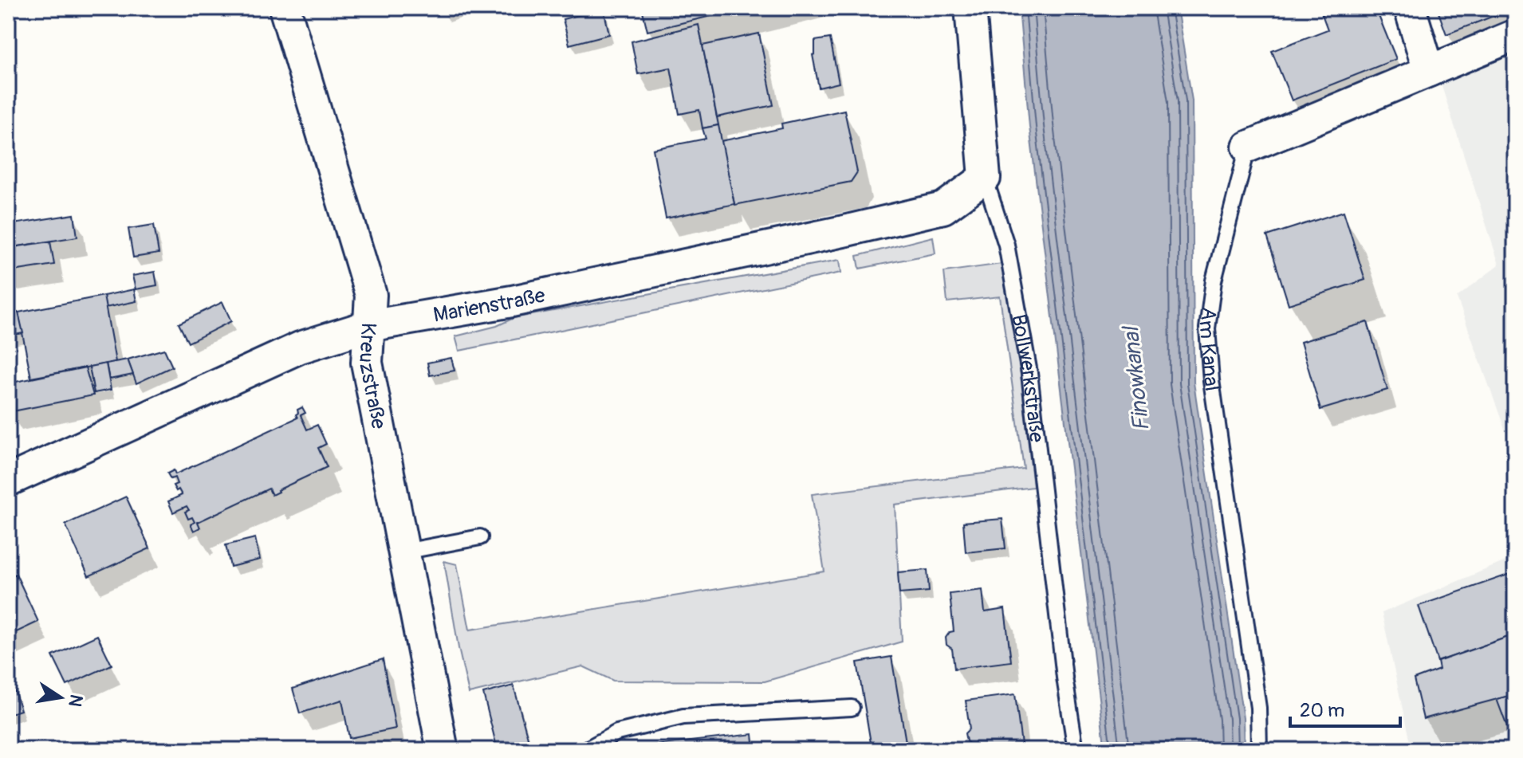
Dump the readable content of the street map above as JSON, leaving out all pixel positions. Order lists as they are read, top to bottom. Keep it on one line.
{"streets":{"street":["Marienstraße","Am Kanal","Kreuzstraße","Bollwerkstraße"]},"crossings":[["Marienstraße","Kreuzstraße"],["Marienstraße","Bollwerkstraße"]],"water":["Finowkanal"],"scale_bar":"20 m","north":"right"}
